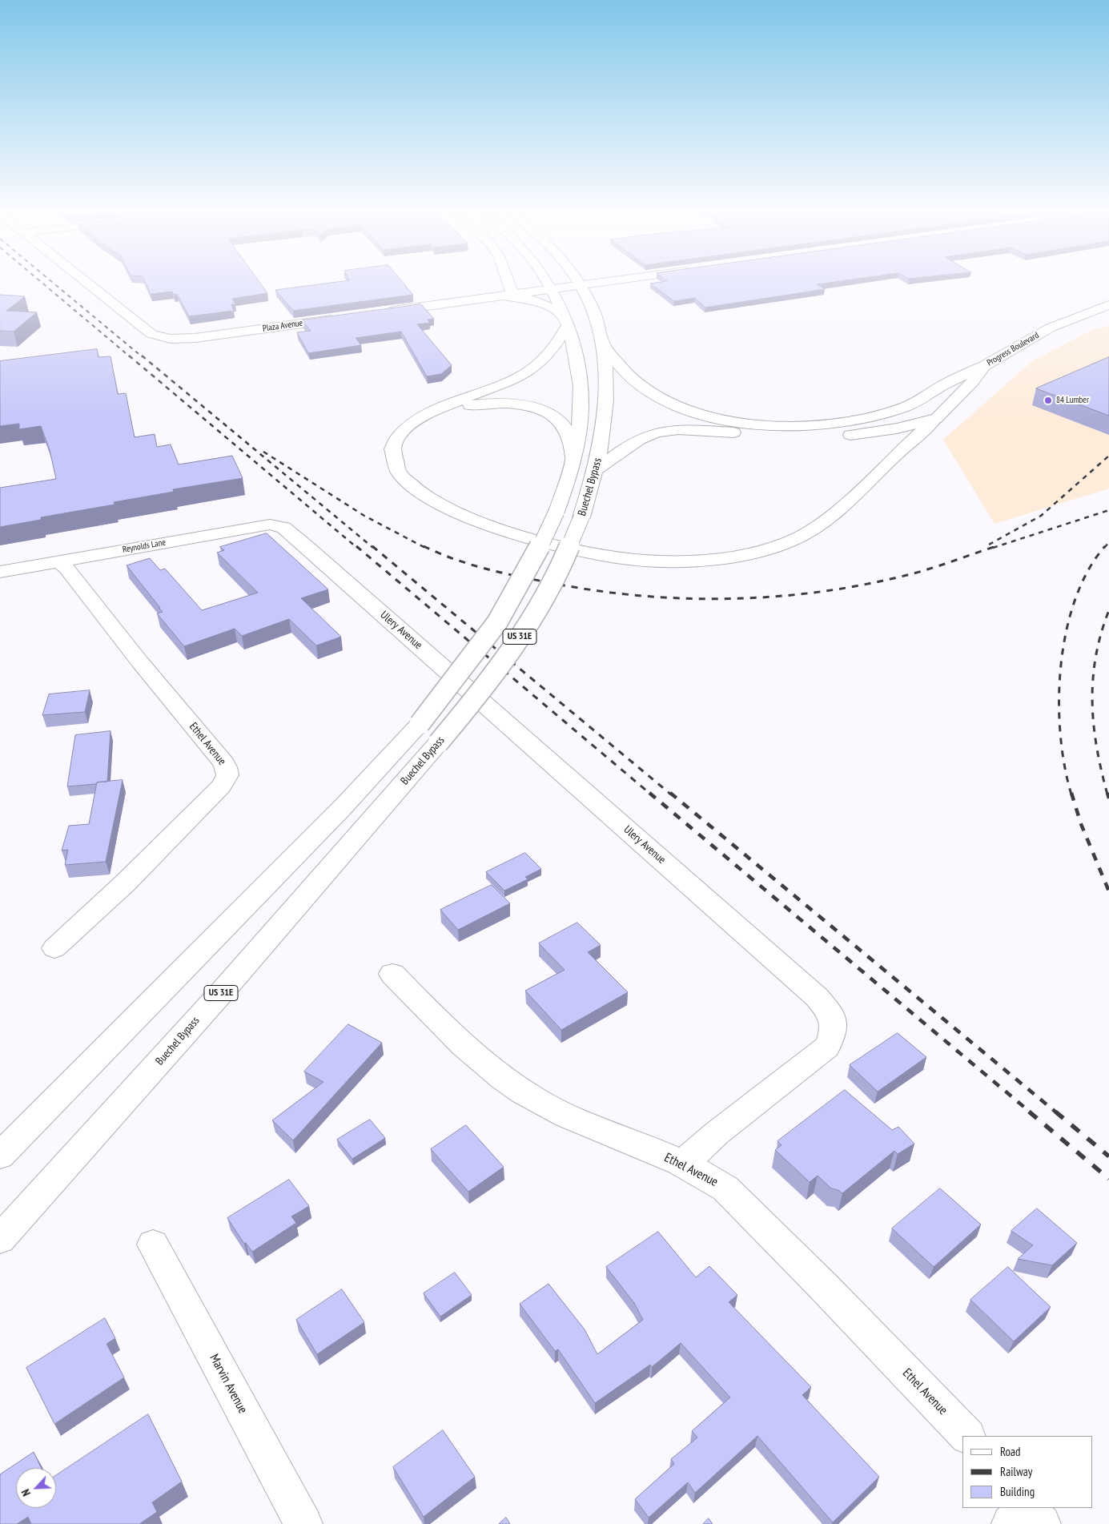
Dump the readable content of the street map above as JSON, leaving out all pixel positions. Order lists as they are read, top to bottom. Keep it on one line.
{"streets":{"main road":["Plaza Avenue","Progress Boulevard","Buechel Bypass","Reynolds Lane","Ulery Avenue","US 31E","Ethel Avenue","Marvin Avenue"]},"crossings":[["Reynolds Lane","Ulery Avenue"],["Reynolds Lane","Ethel Avenue"],["Ulery Avenue","Ethel Avenue"]],"places":["84 Lumber"],"legend":["Road","Railway","Building"],"north":"bottom left"}
